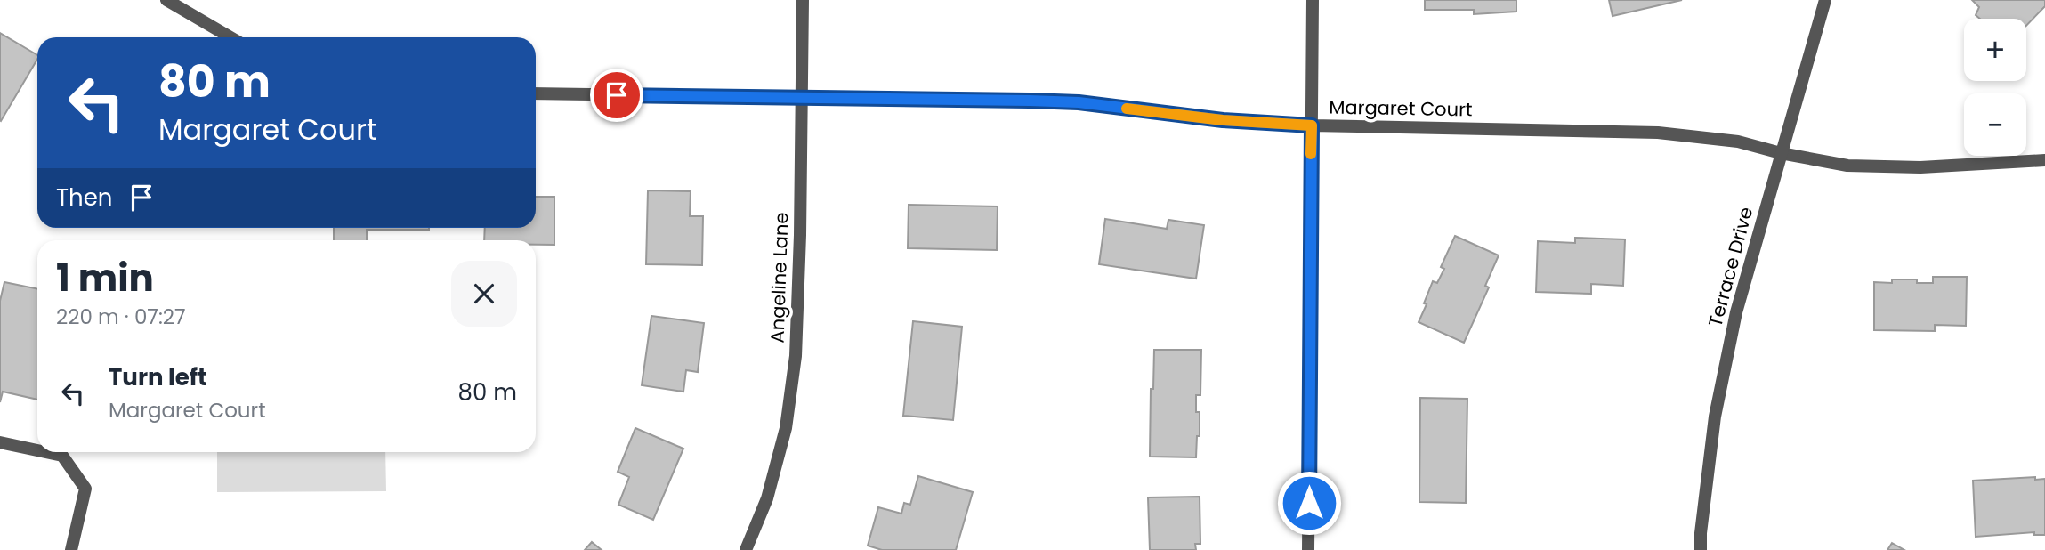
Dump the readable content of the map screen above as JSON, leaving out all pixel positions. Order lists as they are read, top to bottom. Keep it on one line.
{"streets":{"street":["Margaret Court","Terrace Drive","Angeline Lane"]},"crossings":[["Margaret Court","Terrace Drive"],["Margaret Court","Angeline Lane"]],"page":{"map_buttons":["+","−"],"turn":["80 m","Margaret Court"],"then":"Then","heading":["1 min","220 m · 07:27"],"list":[{"name":"Turn left","note":"Margaret Court","value":"80 m"}]}}
